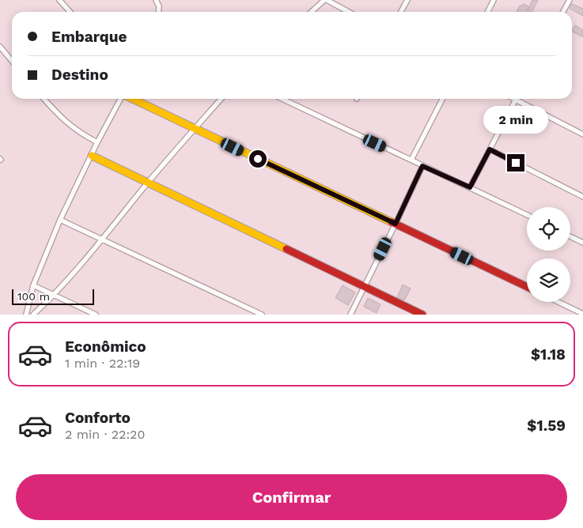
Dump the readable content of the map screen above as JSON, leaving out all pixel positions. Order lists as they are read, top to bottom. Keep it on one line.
{"scale_bar":"100 m","page":{"banner":["Embarque","Destino"],"bubble":"2 min","scale":"100 m","list":[{"name":"Econômico","note":"1 min · 22:19","value":"$1.18"},{"name":"Conforto","note":"2 min · 22:20","value":"$1.59"}],"buttons":"Confirmar"}}
